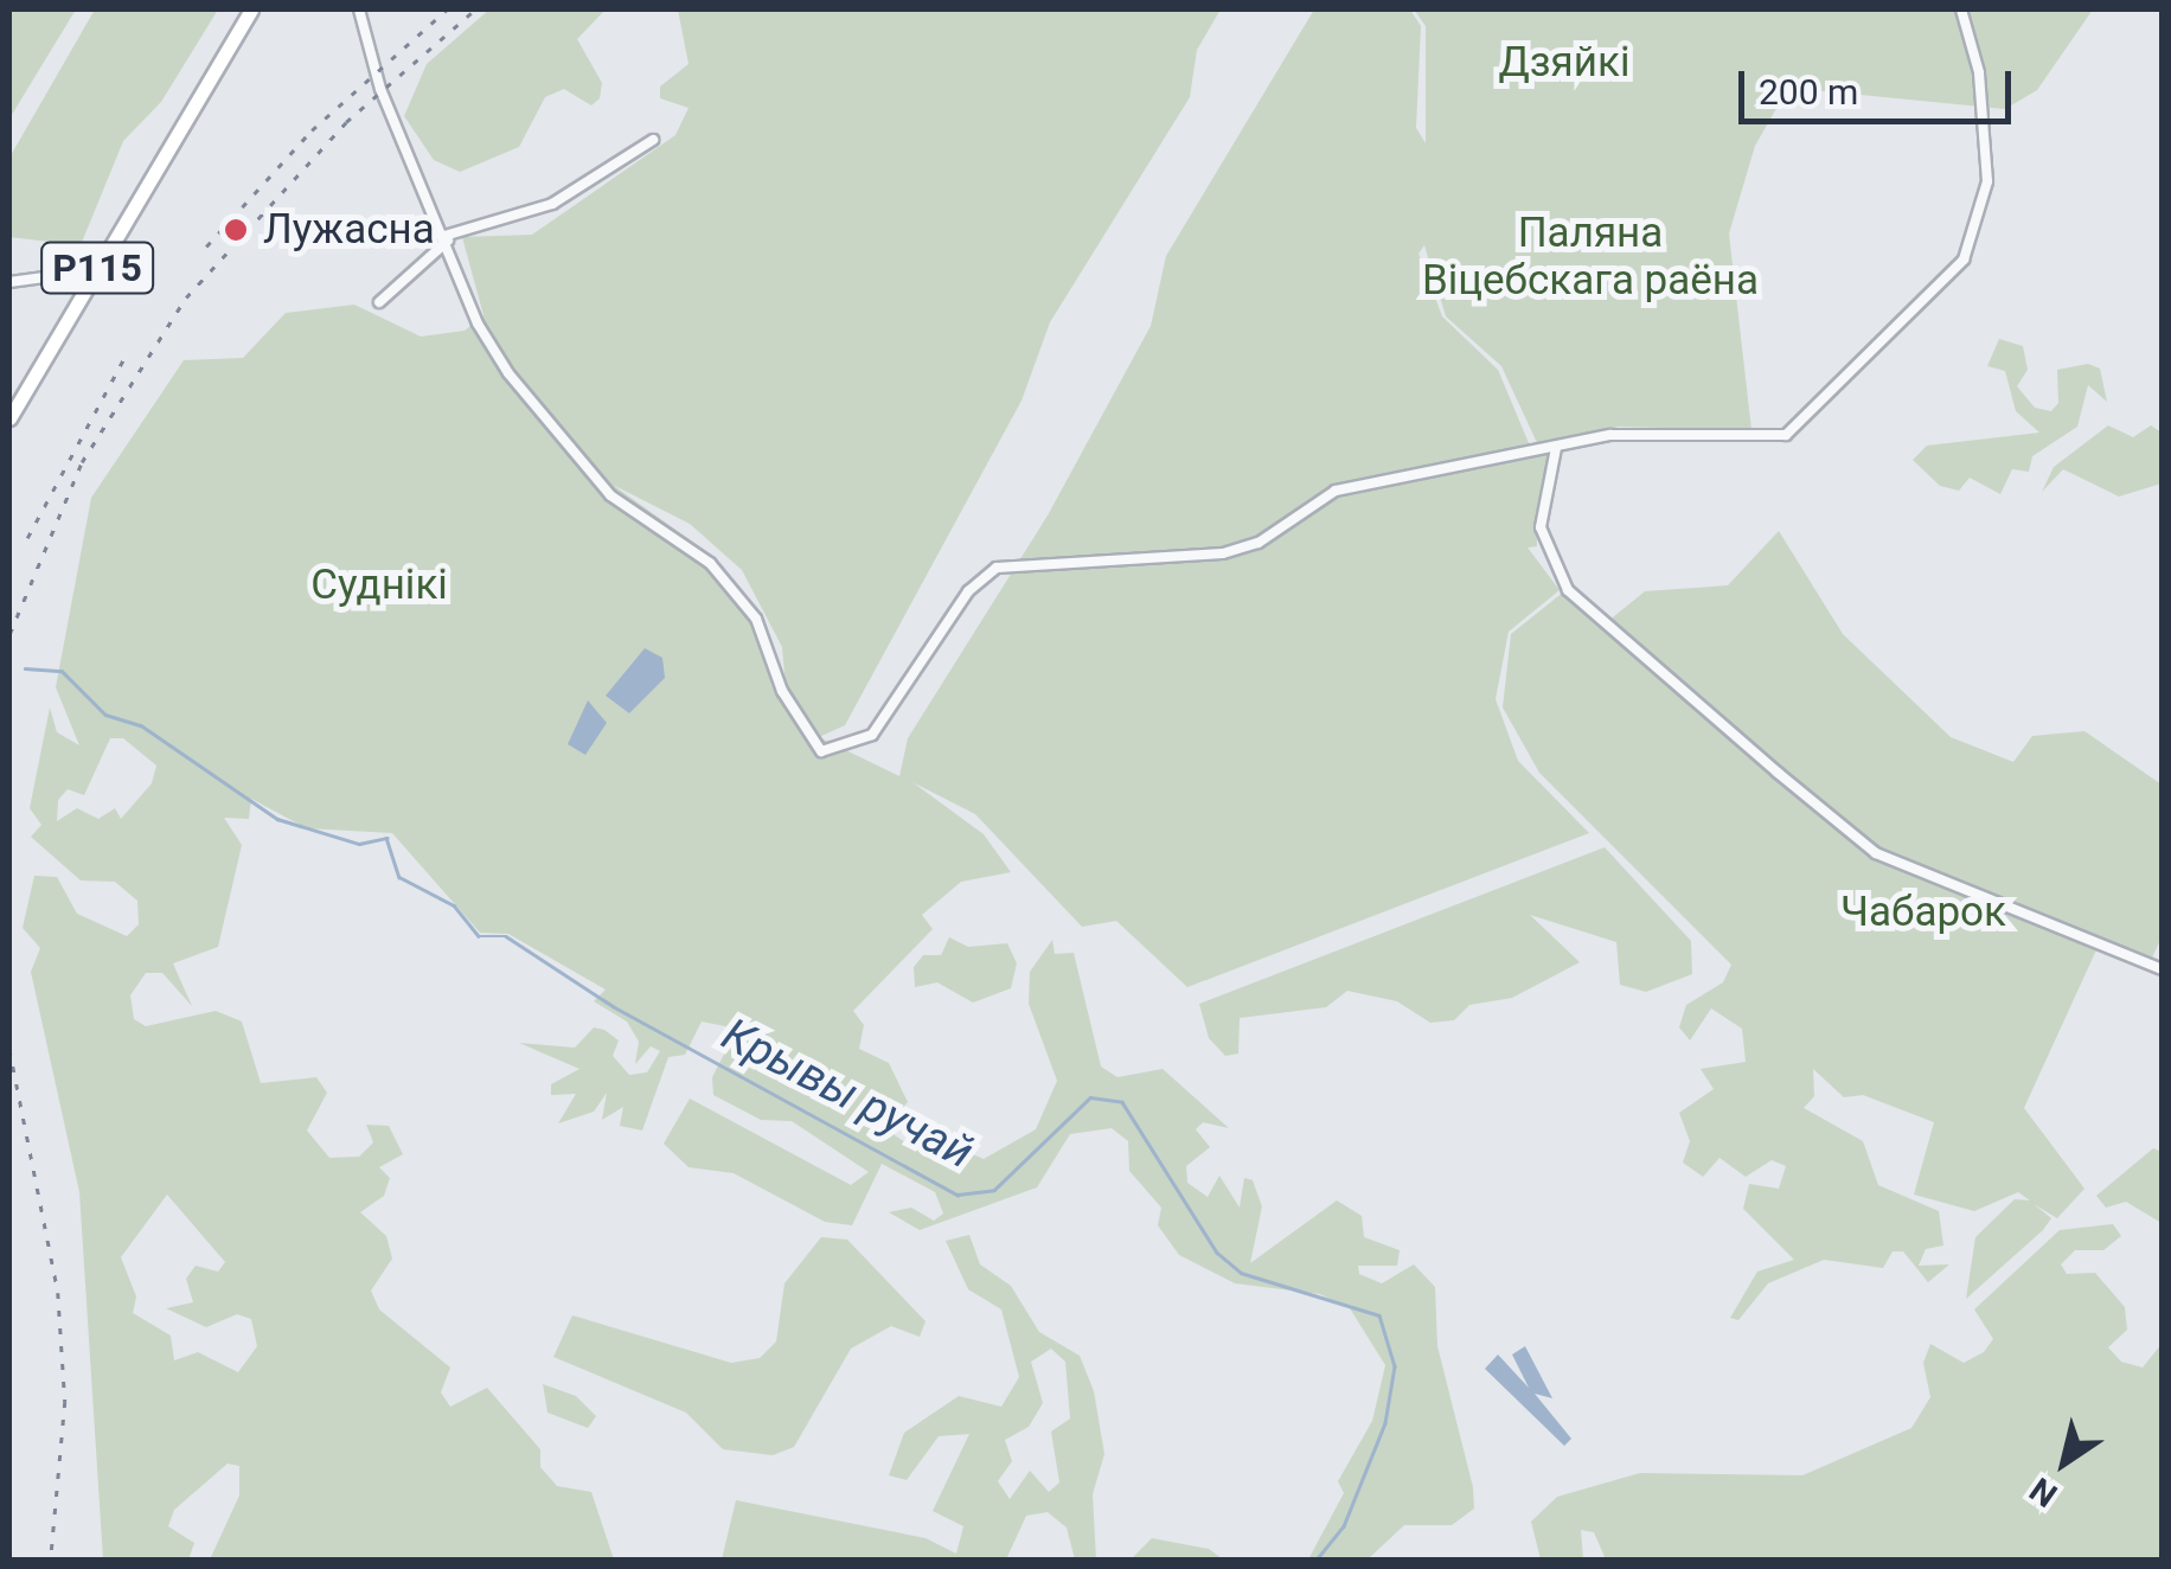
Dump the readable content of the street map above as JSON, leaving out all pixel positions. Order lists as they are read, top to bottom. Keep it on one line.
{"streets":{"main road":["Р115"]},"water":["Крывы ручай"],"parks":["Дзяйкі","Паляна Віцебскага раёна","Суднікі","Чабарок"],"places":["Лужасна"],"scale_bar":"200 m","north":"bottom left"}
